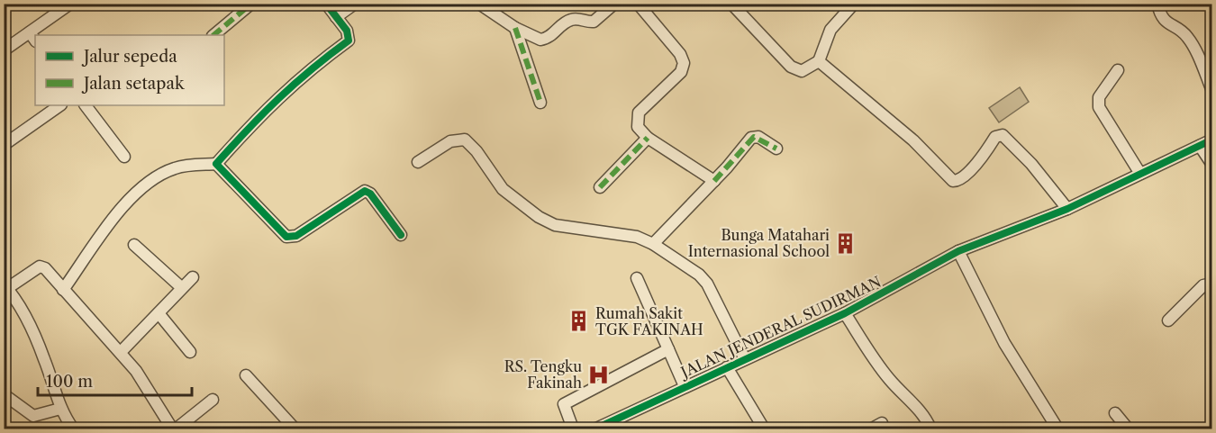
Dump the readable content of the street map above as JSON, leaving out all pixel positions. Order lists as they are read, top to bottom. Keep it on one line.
{"streets":{"street":["JALAN JENDERAL SUDIRMAN"]},"places":{"building":["Bunga Matahari Internasional School","Rumah Sakit TGK FAKINAH"],"hospital":["RS. Tengku Fakinah"]},"legend":["Jalur sepeda","Jalan setapak"],"scale_bar":"100 m"}
